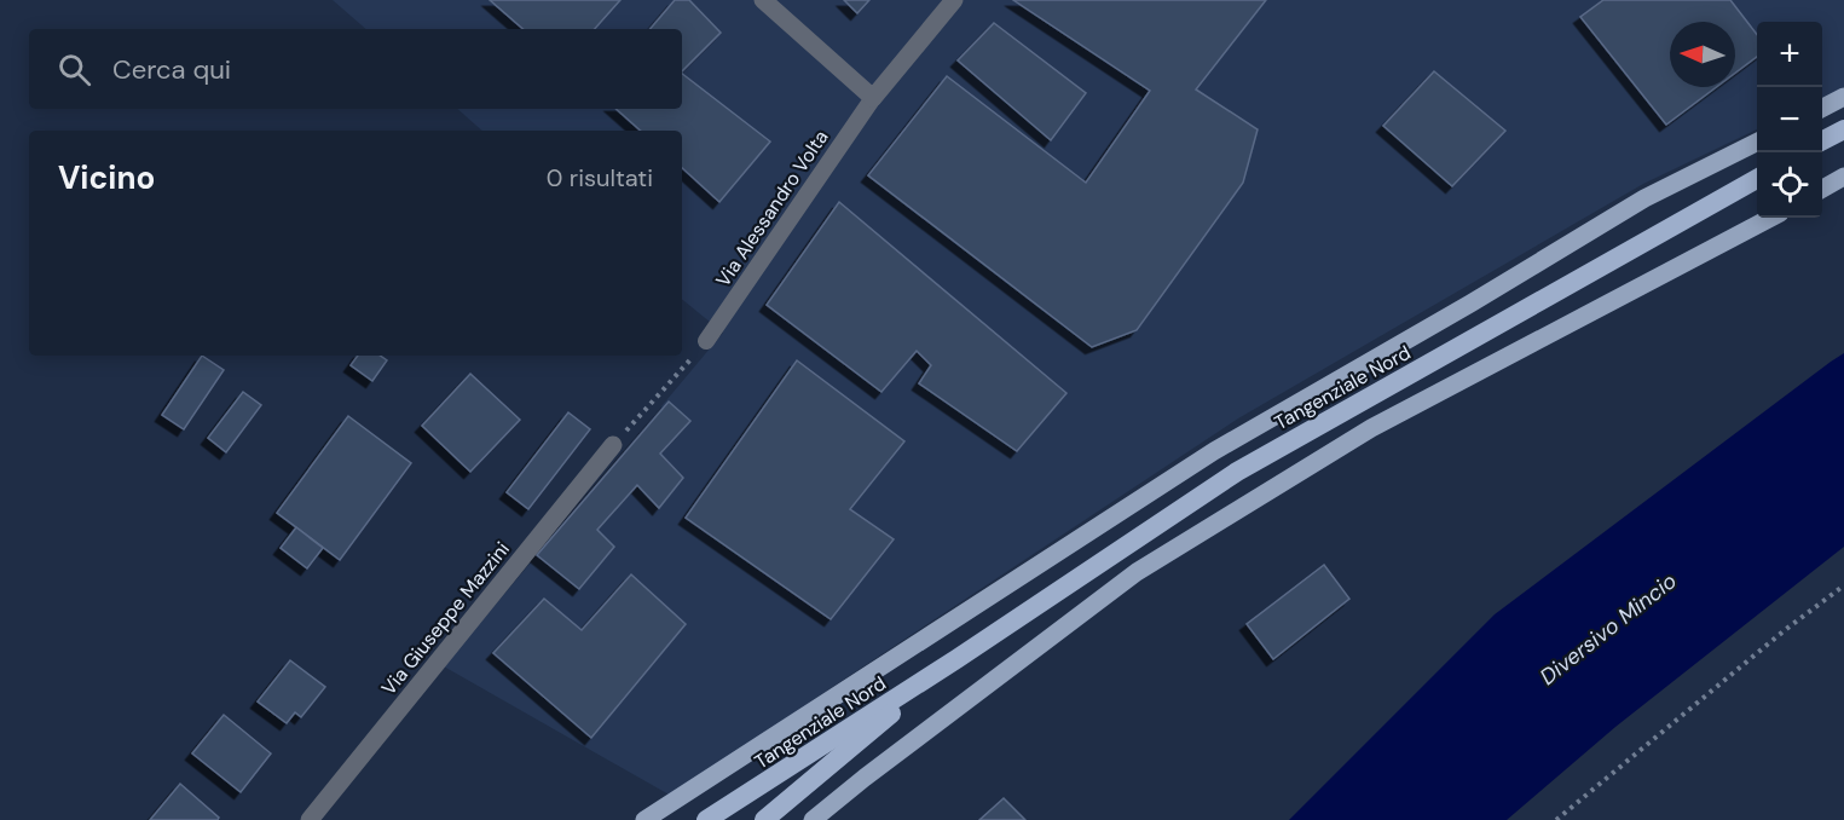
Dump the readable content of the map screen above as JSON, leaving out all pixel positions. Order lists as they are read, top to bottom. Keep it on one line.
{"streets":{"highway":["Tangenziale Nord"],"street":["Via Alessandro Volta","Via Giuseppe Mazzini"]},"water":["Diversivo Mincio"],"north":"left","page":{"map_buttons":["+","−"],"search":"Cerca qui","heading":["Vicino","0 risultati"]}}
